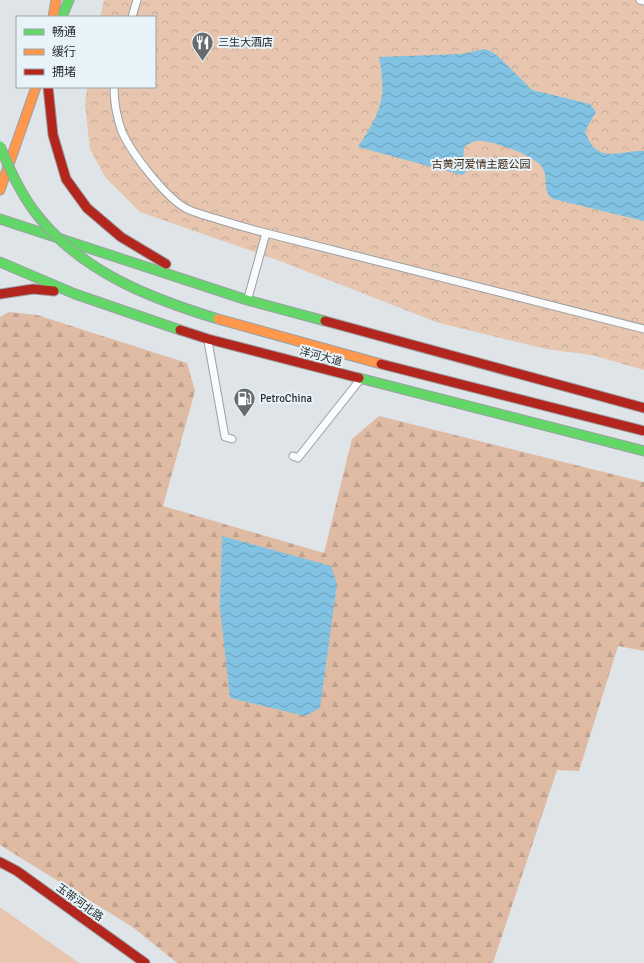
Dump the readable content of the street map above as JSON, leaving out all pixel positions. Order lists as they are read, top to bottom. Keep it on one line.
{"streets":{"main road":["洋河大道","玉带河北路"]},"parks":["古黄河爱情主题公园"],"places":{"restaurant":["三生大酒店"],"fuel station":["PetroChina"]},"legend":["畅通","缓行","拥堵"]}
